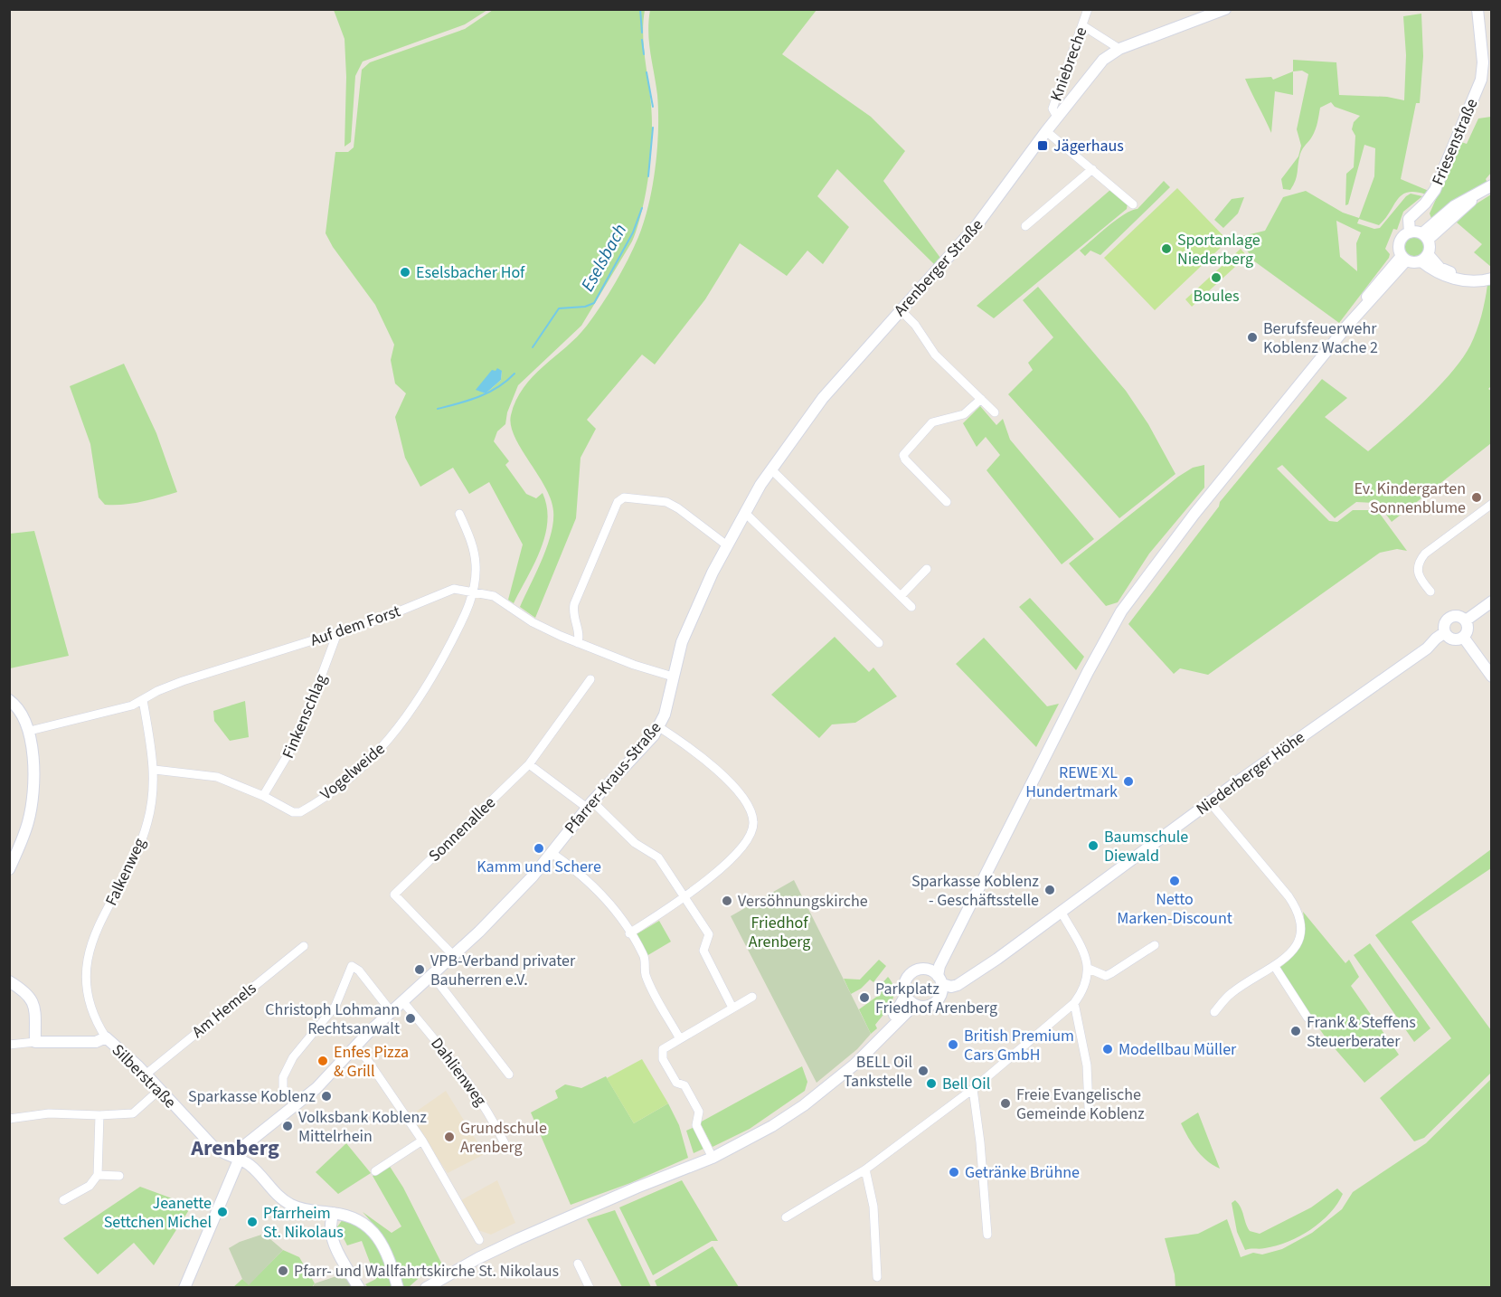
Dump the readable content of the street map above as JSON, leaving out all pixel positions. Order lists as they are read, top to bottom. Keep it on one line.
{"streets":{"street":["Kniebreche","Friesenstraße","Arenberger Straße","Auf dem Forst","Finkenschlag","Vogelweide","Niederberger Höhe","Pfarrer-Kraus-Straße","Sonnenallee","Falkenweg","Am Hemels","Dahlienweg","Silberstraße"]},"crossings":[["Kniebreche","Arenberger Straße"],["Arenberger Straße","Pfarrer-Kraus-Straße"],["Auf dem Forst","Finkenschlag"],["Auf dem Forst","Vogelweide"],["Auf dem Forst","Pfarrer-Kraus-Straße"],["Auf dem Forst","Falkenweg"],["Finkenschlag","Vogelweide"],["Vogelweide","Falkenweg"],["Pfarrer-Kraus-Straße","Sonnenallee"],["Pfarrer-Kraus-Straße","Dahlienweg"],["Pfarrer-Kraus-Straße","Silberstraße"],["Falkenweg","Silberstraße"],["Am Hemels","Silberstraße"]],"districts":["Arenberg"],"water":["Eselsbach"],"parks":["Friedhof Arenberg"],"places":{"transit":["Jägerhaus"],"other":["Sportanlage Niederberg","Eselsbacher Hof","Boules","Berufsfeuerwehr Koblenz Wache 2","Ev. Kindergarten Sonnenblume","REWE XL Hundertmark","Baumschule Diewald","Kamm und Schere","Netto Marken-Discount","Sparkasse Koblenz - Geschäftsstelle","Versöhnungskirche","VPB-Verband privater Bauherren e.V.","Parkplatz Friedhof Arenberg","Christoph Lohmann Rechtsanwalt","Frank & Steffens Steuerberater","British Premium Cars GmbH","Modellbau Müller","Enfes Pizza & Grill","BELL Oil Tankstelle","Bell Oil","Sparkasse Koblenz","Freie Evangelische Gemeinde Koblenz","Volksbank Koblenz Mittelrhein","Grundschule Arenberg","Getränke Brühne","Jeanette Settchen Michel","Pfarrheim St. Nikolaus","Pfarr- und Wallfahrtskirche St. Nikolaus"]}}
